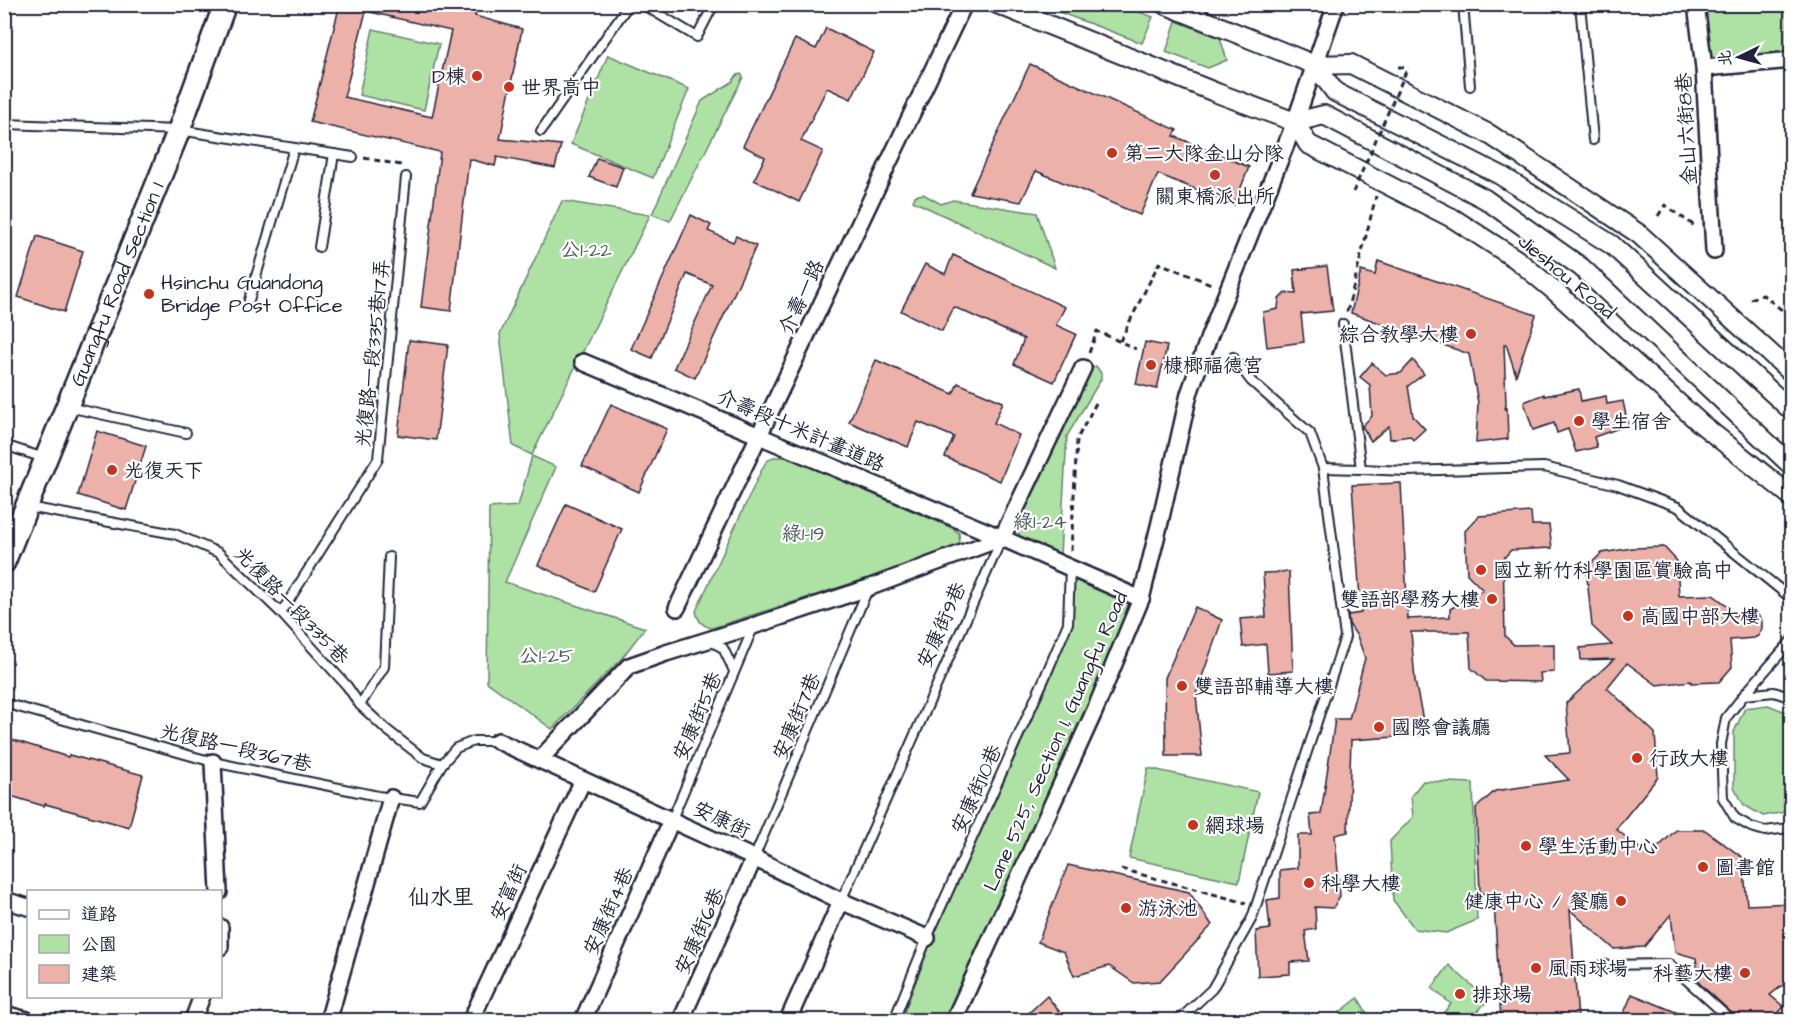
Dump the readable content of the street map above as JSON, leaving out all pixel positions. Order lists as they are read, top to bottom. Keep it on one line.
{"streets":{"main road":["Guangfu Road Section 1"],"street":["金山六街8巷","Jieshou Road","介壽一路","介壽段十米計畫道路","安康街9巷","Lane 525, Section 1, Guangfu Road","安康街","安富街","安康街4巷","安康街6巷"],"lane":["光復路一段335巷17弄","光復路一段335巷","安康街5巷","安康街7巷","光復路一段367巷","安康街10巷"]},"crossings":[["Jieshou Road","Lane 525, Section 1, Guangfu Road"],["Guangfu Road Section 1","光復路一段335巷"],["介壽一路","介壽段十米計畫道路"],["光復路一段335巷17弄","光復路一段335巷"],["介壽段十米計畫道路","安康街9巷"],["介壽段十米計畫道路","安康街10巷"],["光復路一段335巷","光復路一段367巷"],["安康街9巷","安康街"],["安康街5巷","安康街"],["安康街5巷","安康街4巷"],["安康街7巷","安康街"],["安康街7巷","安康街6巷"],["安康街10巷","安康街"],["安康街","安富街"],["安康街","安康街4巷"],["安康街","安康街6巷"]],"districts":["仙水里"],"parks":["公1-22","綠1-24","綠1-19","公1-25"],"places":["D棟","世界高中","第二大隊金山分隊","關東橋派出所","Hsinchu Guandong Bridge Post Office","綜合教學大樓","槺榔福德宮","學生宿舍","光復天下","國立新竹科學園區實驗高中","雙語部學務大樓","高國中部大樓","雙語部輔導大樓","國際會議廳","行政大樓","網球場","學生活動中心","圖書館","科學大樓","健康中心 / 餐廳","游泳池","風雨球場","科藝大樓","排球場"],"legend":["道路","公園","建築"],"north":"left"}
